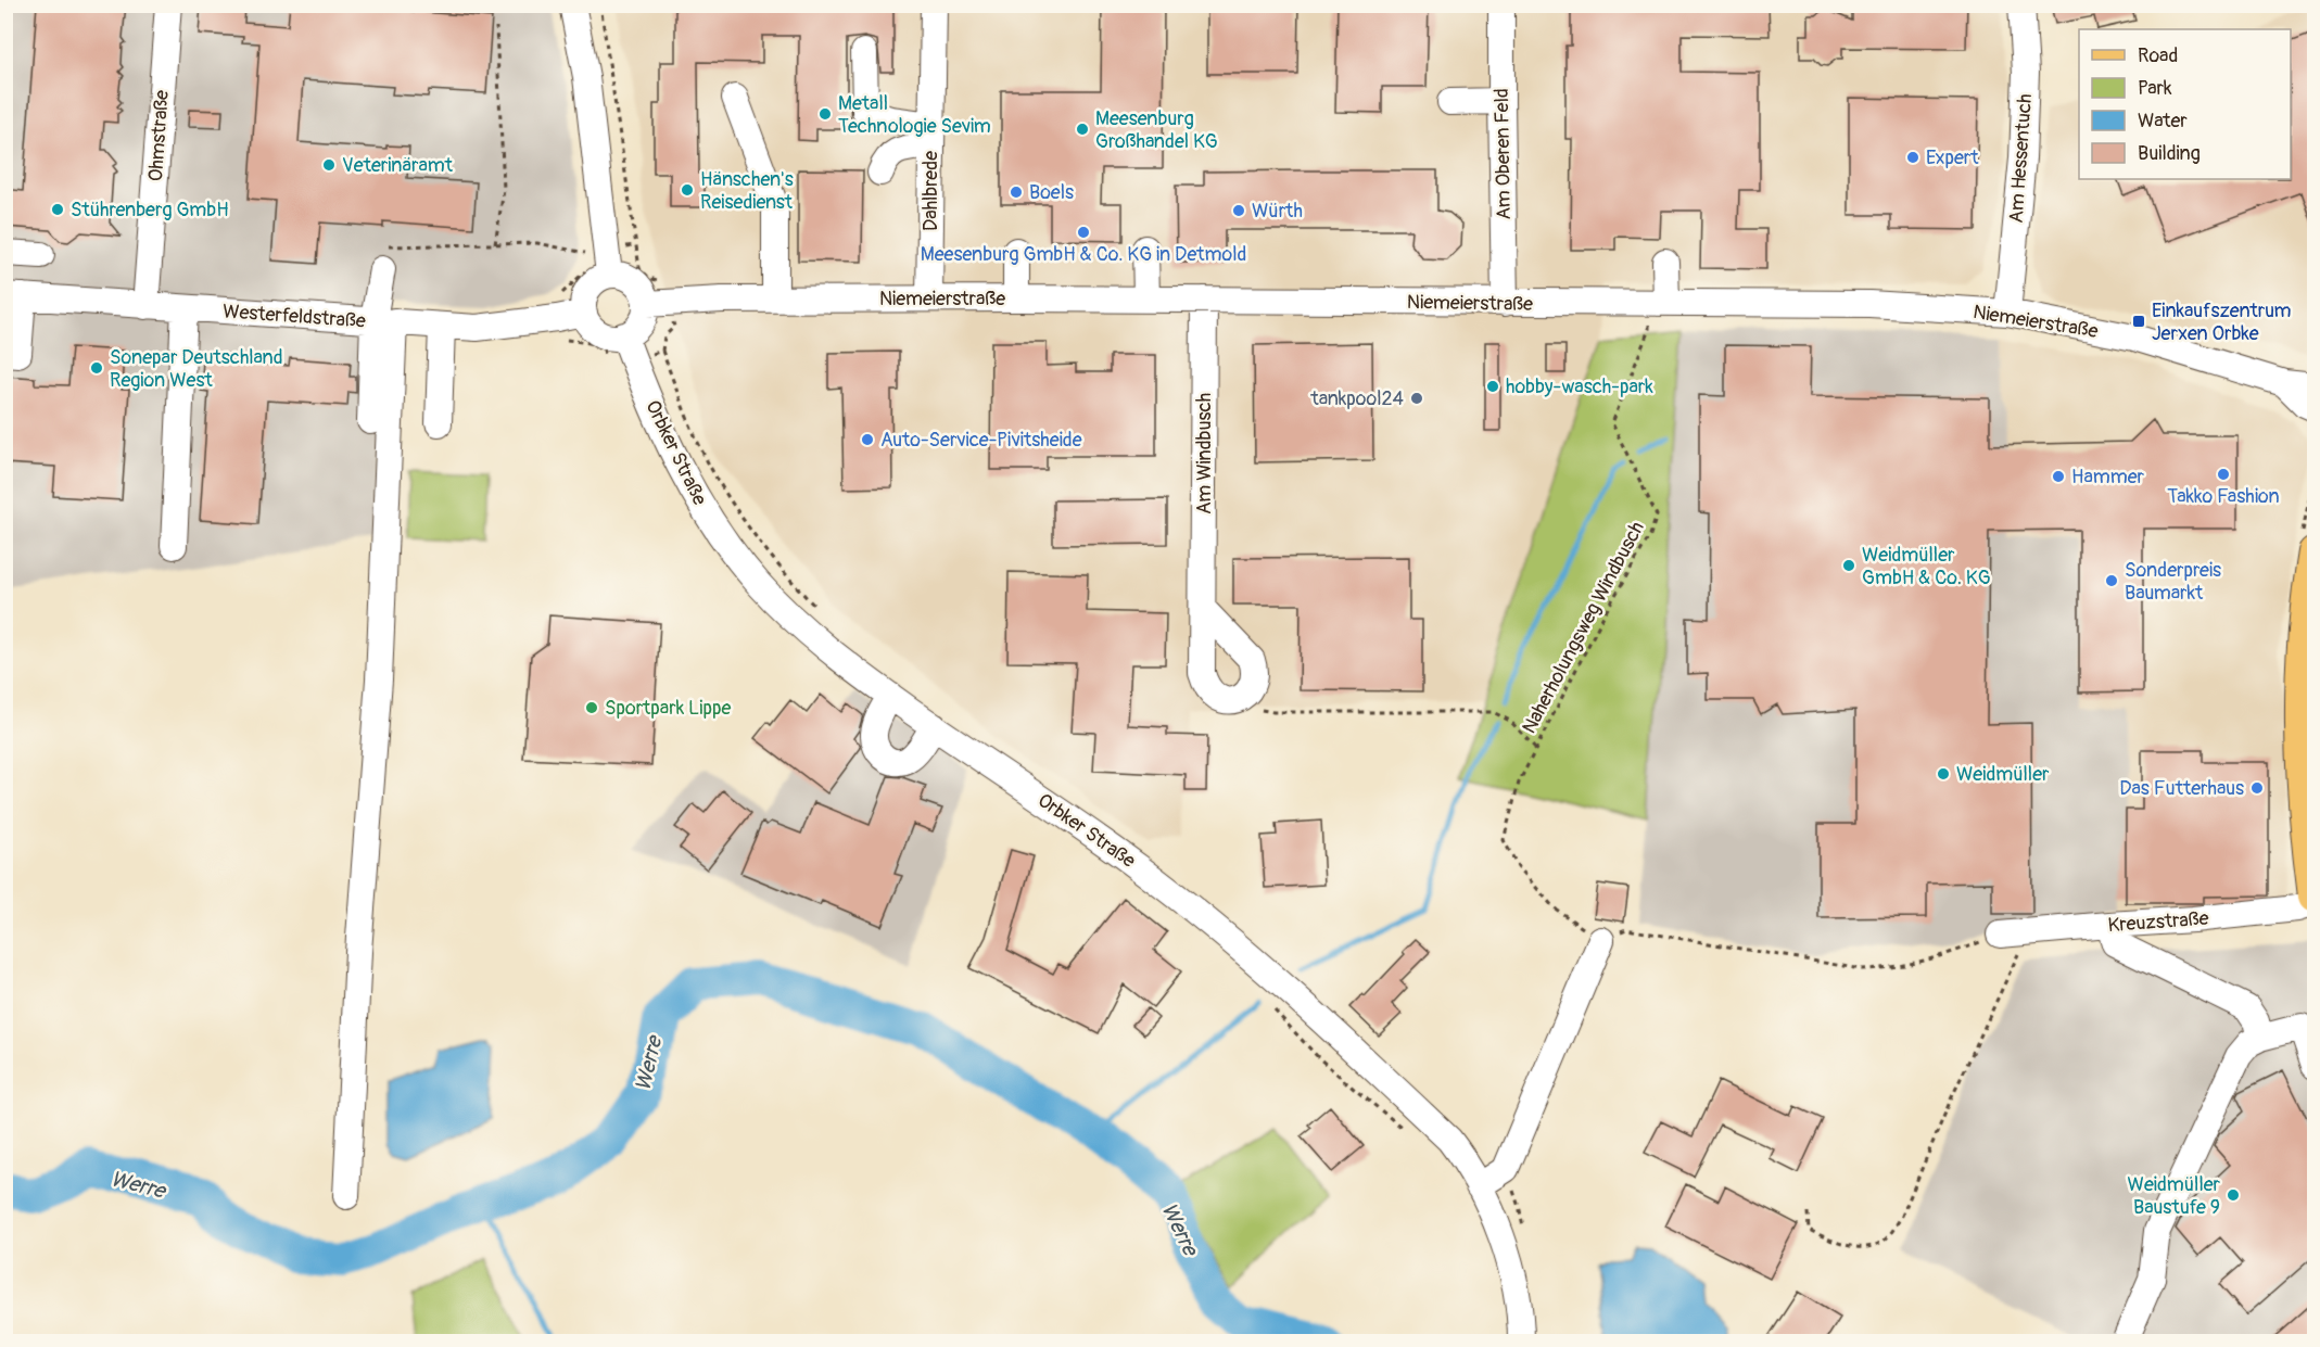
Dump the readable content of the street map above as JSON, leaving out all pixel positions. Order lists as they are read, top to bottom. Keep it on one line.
{"streets":{"street":["Ohmstraße","Am Oberen Feld","Am Hessentuch","Dahlbrede","Niemeierstraße","Westerfeldstraße","Orbker Straße","Am Windbusch","Kreuzstraße"],"path":["Naherholungsweg Windbusch"]},"crossings":[["Ohmstraße","Westerfeldstraße"],["Am Oberen Feld","Niemeierstraße"],["Am Hessentuch","Niemeierstraße"],["Dahlbrede","Niemeierstraße"],["Niemeierstraße","Am Windbusch"],["Niemeierstraße","Naherholungsweg Windbusch"],["Am Windbusch","Naherholungsweg Windbusch"]],"water":["Werre"],"places":{"other":["Metall Technologie Sevim","Meesenburg Großhandel KG","Expert","Veterinäramt","Hänschen's Reisedienst","Boels","Stührenberg GmbH","Würth","Meesenburg GmbH & Co. KG in Detmold","Sonepar Deutschland Region West","hobby-wasch-park","tankpool24","Auto-Service-Pivitsheide","Takko Fashion","Hammer","Weidmüller GmbH & Co. KG","Sonderpreis Baumarkt","Sportpark Lippe","Weidmüller","Das Futterhaus","Weidmüller Baustufe 9"],"transit":["Einkaufszentrum Jerxen Orbke"]},"legend":["Road","Park","Water","Building"]}
